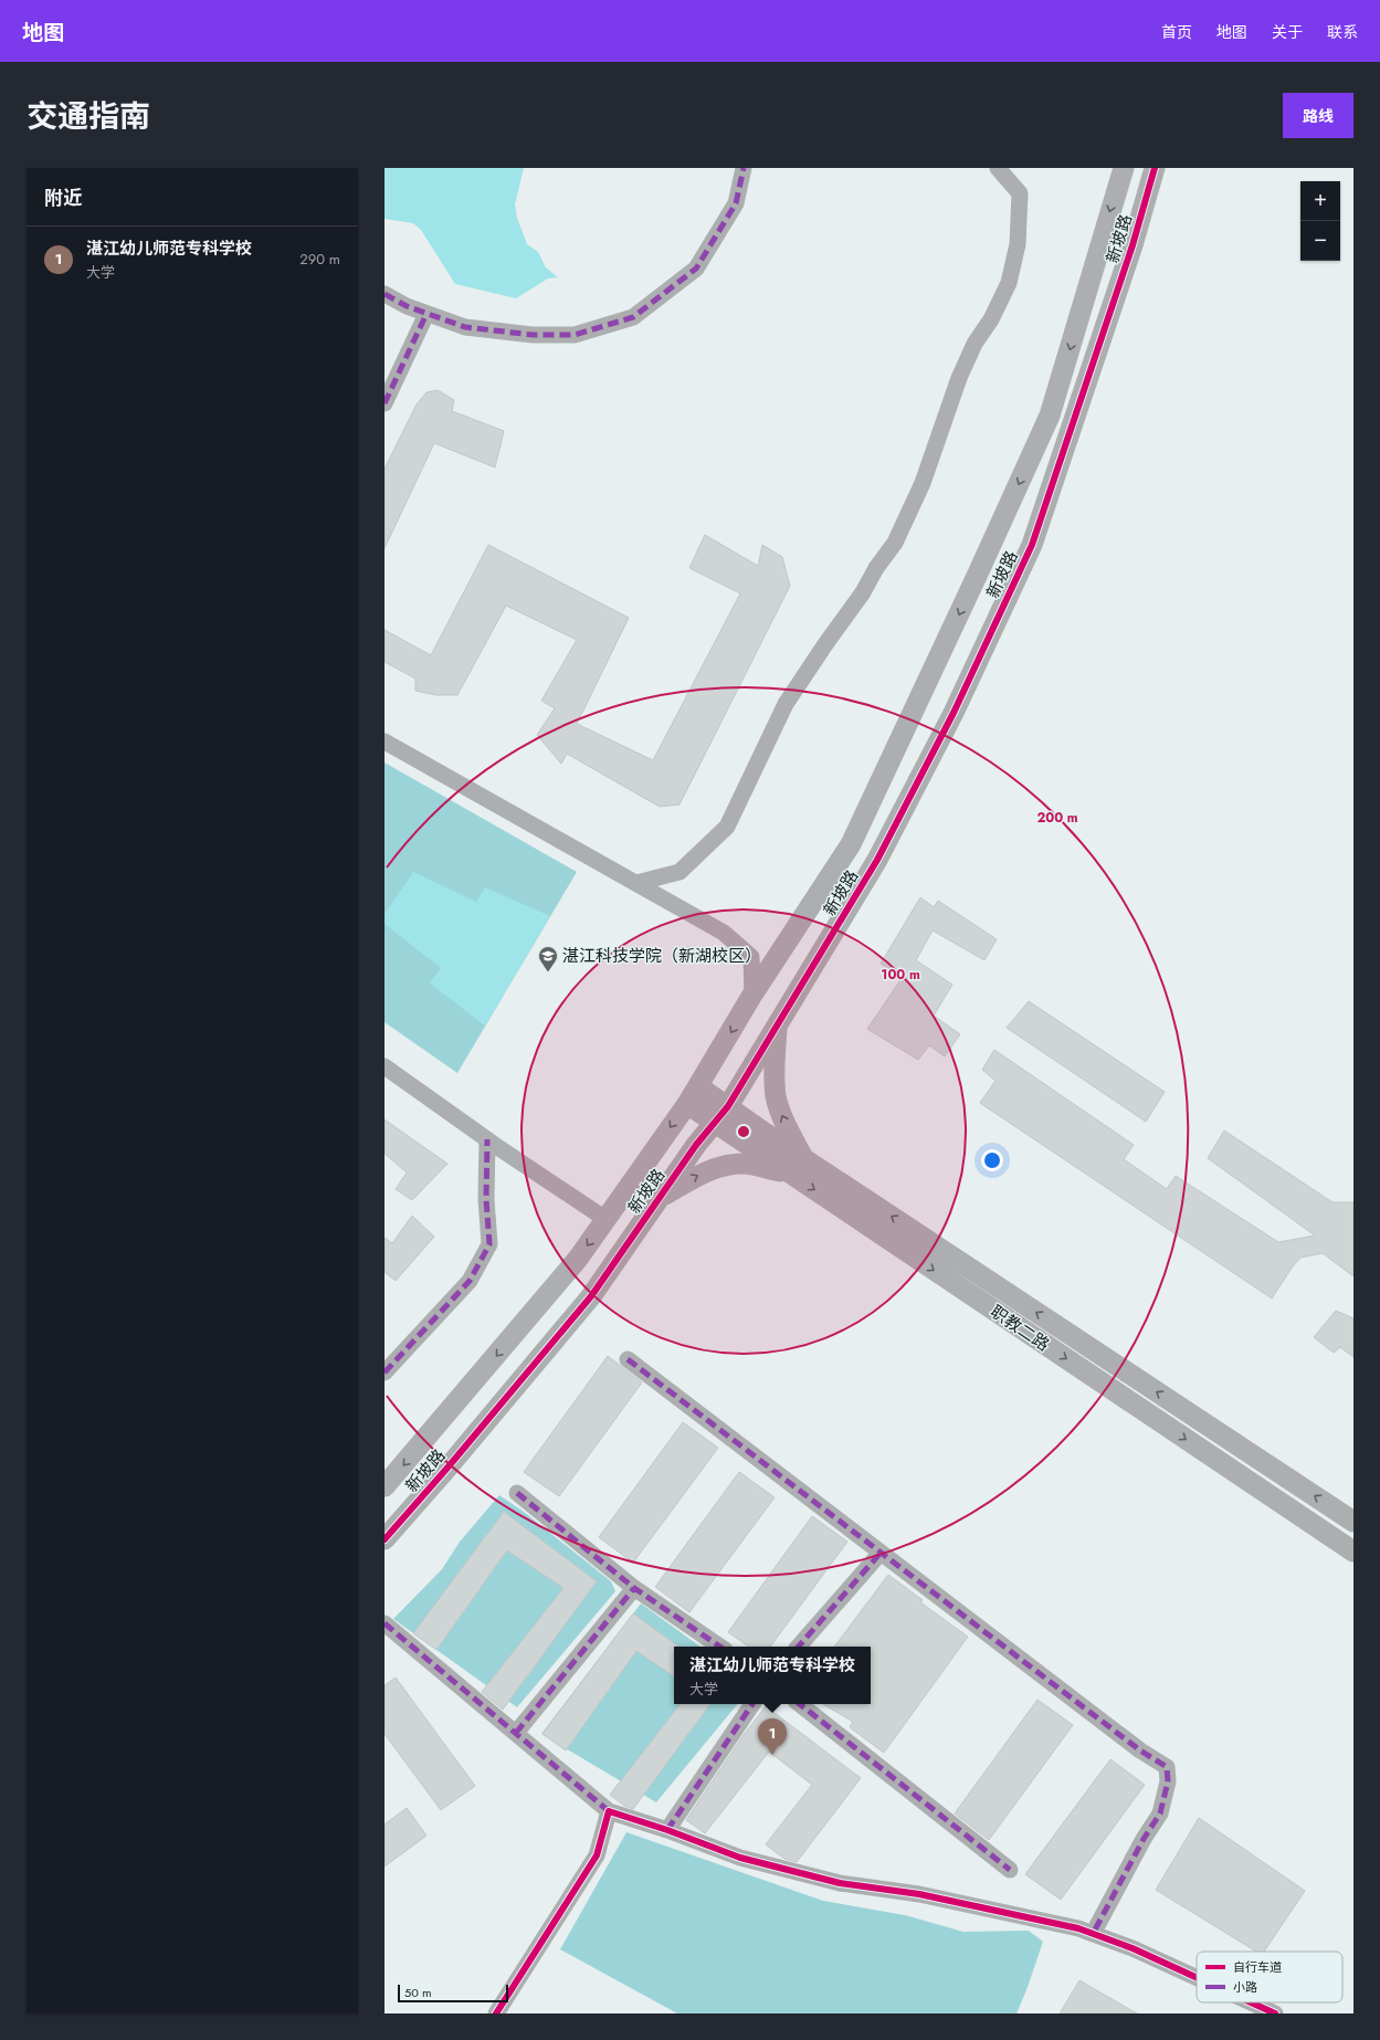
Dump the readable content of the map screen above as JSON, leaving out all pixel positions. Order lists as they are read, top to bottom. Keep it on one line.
{"streets":{"street":["新坡路","职教二路"]},"crossings":[["新坡路","职教二路"]],"places":{"school or university":["湛江科技学院（新湖校区）"]},"legend":["自行车道","小路"],"scale_bar":"50 m","page":{"header":"地图","nav":["首页","地图","关于","联系"],"title":"交通指南","buttons":"路线","heading":"附近","map_buttons":["+","−"],"list":[{"mark":"1","name":"湛江幼儿师范专科学校","note":"大学","value":"290 m"}],"popup":["湛江幼儿师范专科学校","大学"],"pins":"1","scale":"50 m"},"rings":["200 m","100 m"]}
